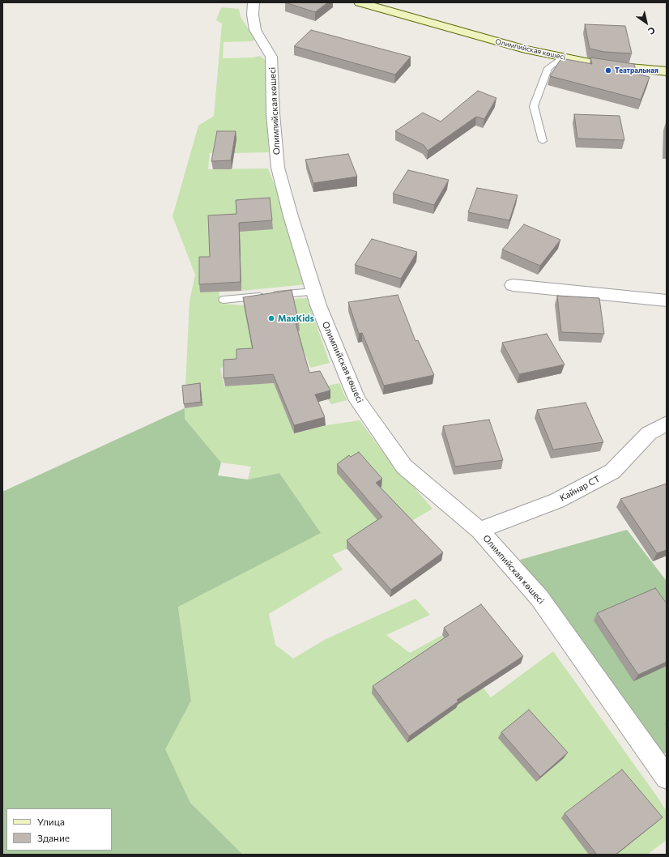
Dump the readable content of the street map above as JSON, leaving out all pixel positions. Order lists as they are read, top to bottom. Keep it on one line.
{"streets":{"street":["Олимпийская көшесі","Кайнар СТ"]},"crossings":[["Олимпийская көшесі","Кайнар СТ"]],"places":["Театральная","MaxKids"],"legend":["Улица","Здание"],"north":"bottom right"}
